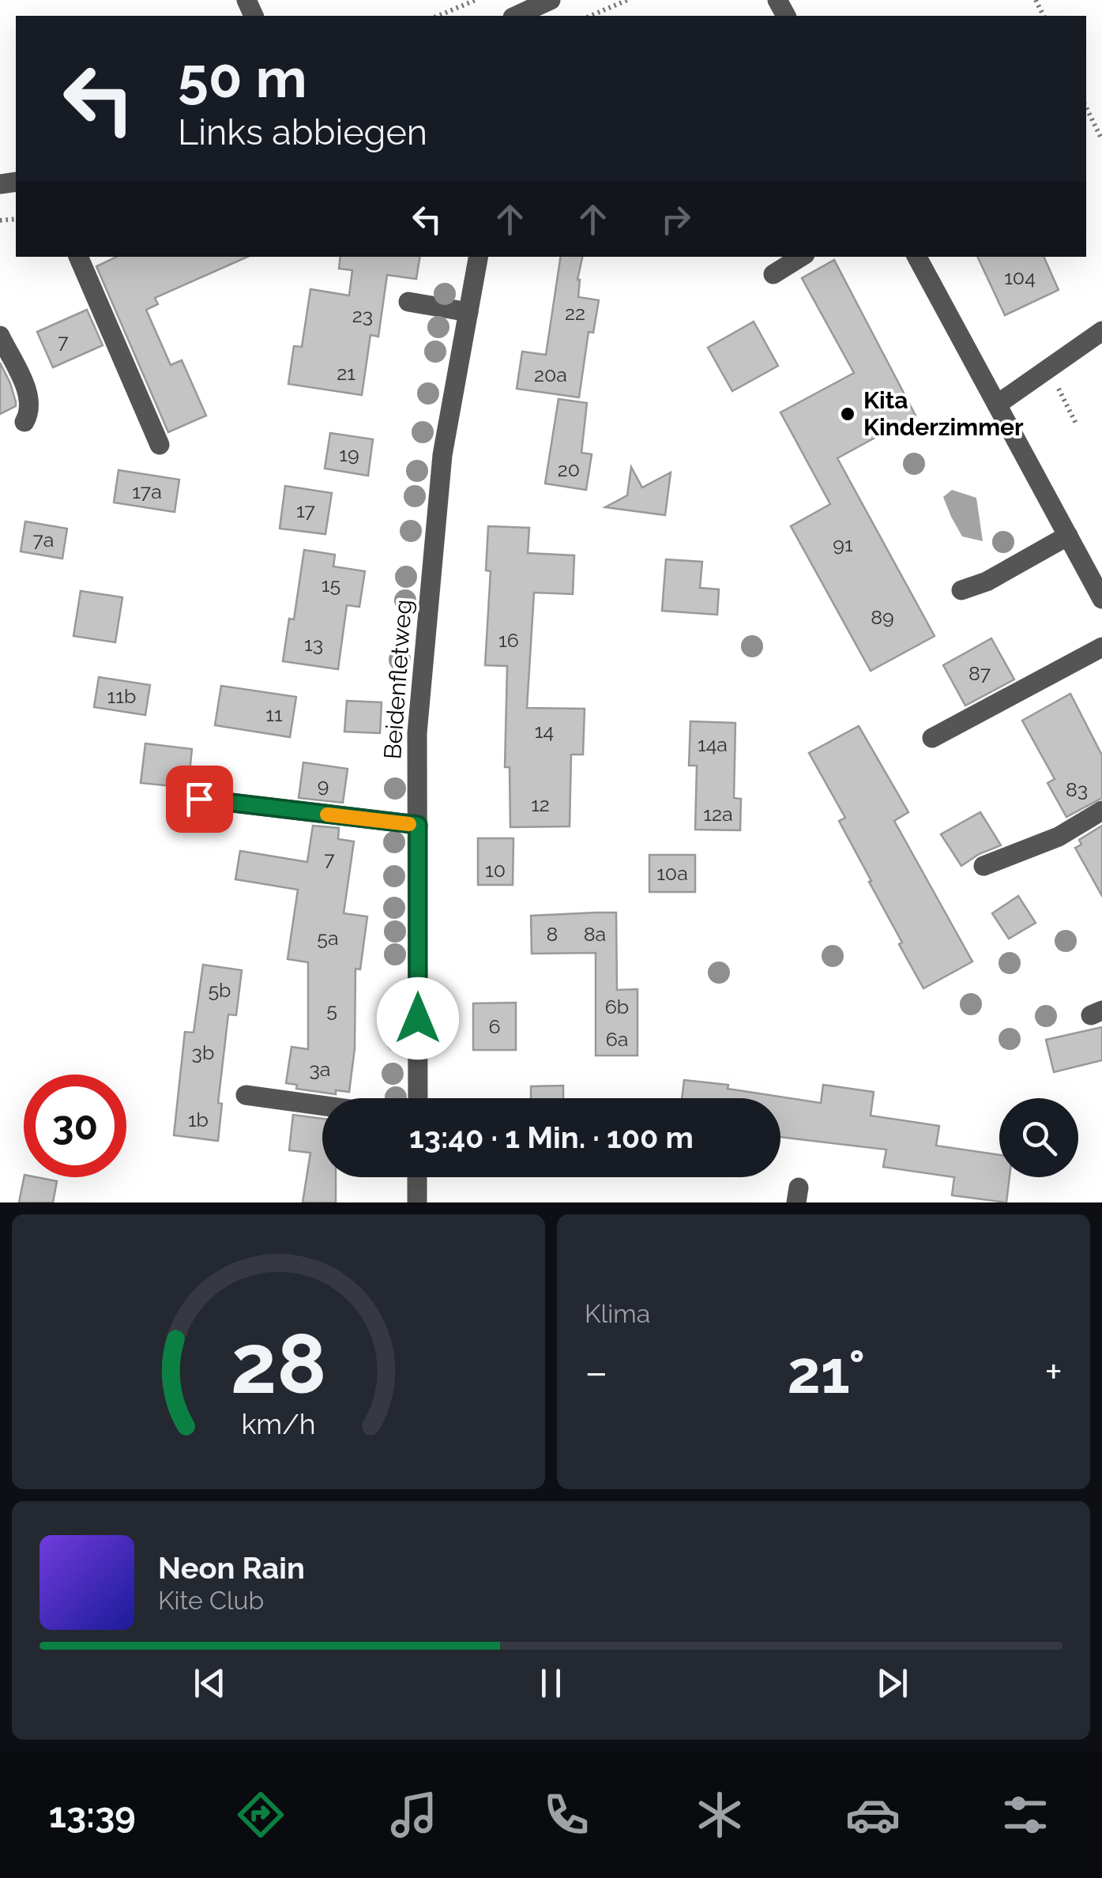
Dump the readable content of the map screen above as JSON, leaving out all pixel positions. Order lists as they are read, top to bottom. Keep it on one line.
{"streets":{"street":["Beidenfletweg"]},"places":["Kita Kinderzimmer"],"house_numbers":["104","22","23","7","21","20a","19","20","17a","17","7a","91","15","89","16","13","87","11b","11","14","14a","9","83","12","12a","7","10","10a","8","8a","5a","5b","6b","5","6","6a","3b","3a","1b"],"page":{"turn":["50 m","Links abbiegen"],"limit":"30","trip":"13:40 · 1 Min. · 100 m","tile":"Klima","heat":["−","21°","+"],"song":["Neon Rain","Kite Club"],"tabs":"13:39","gauge":["28","km/h"]}}
